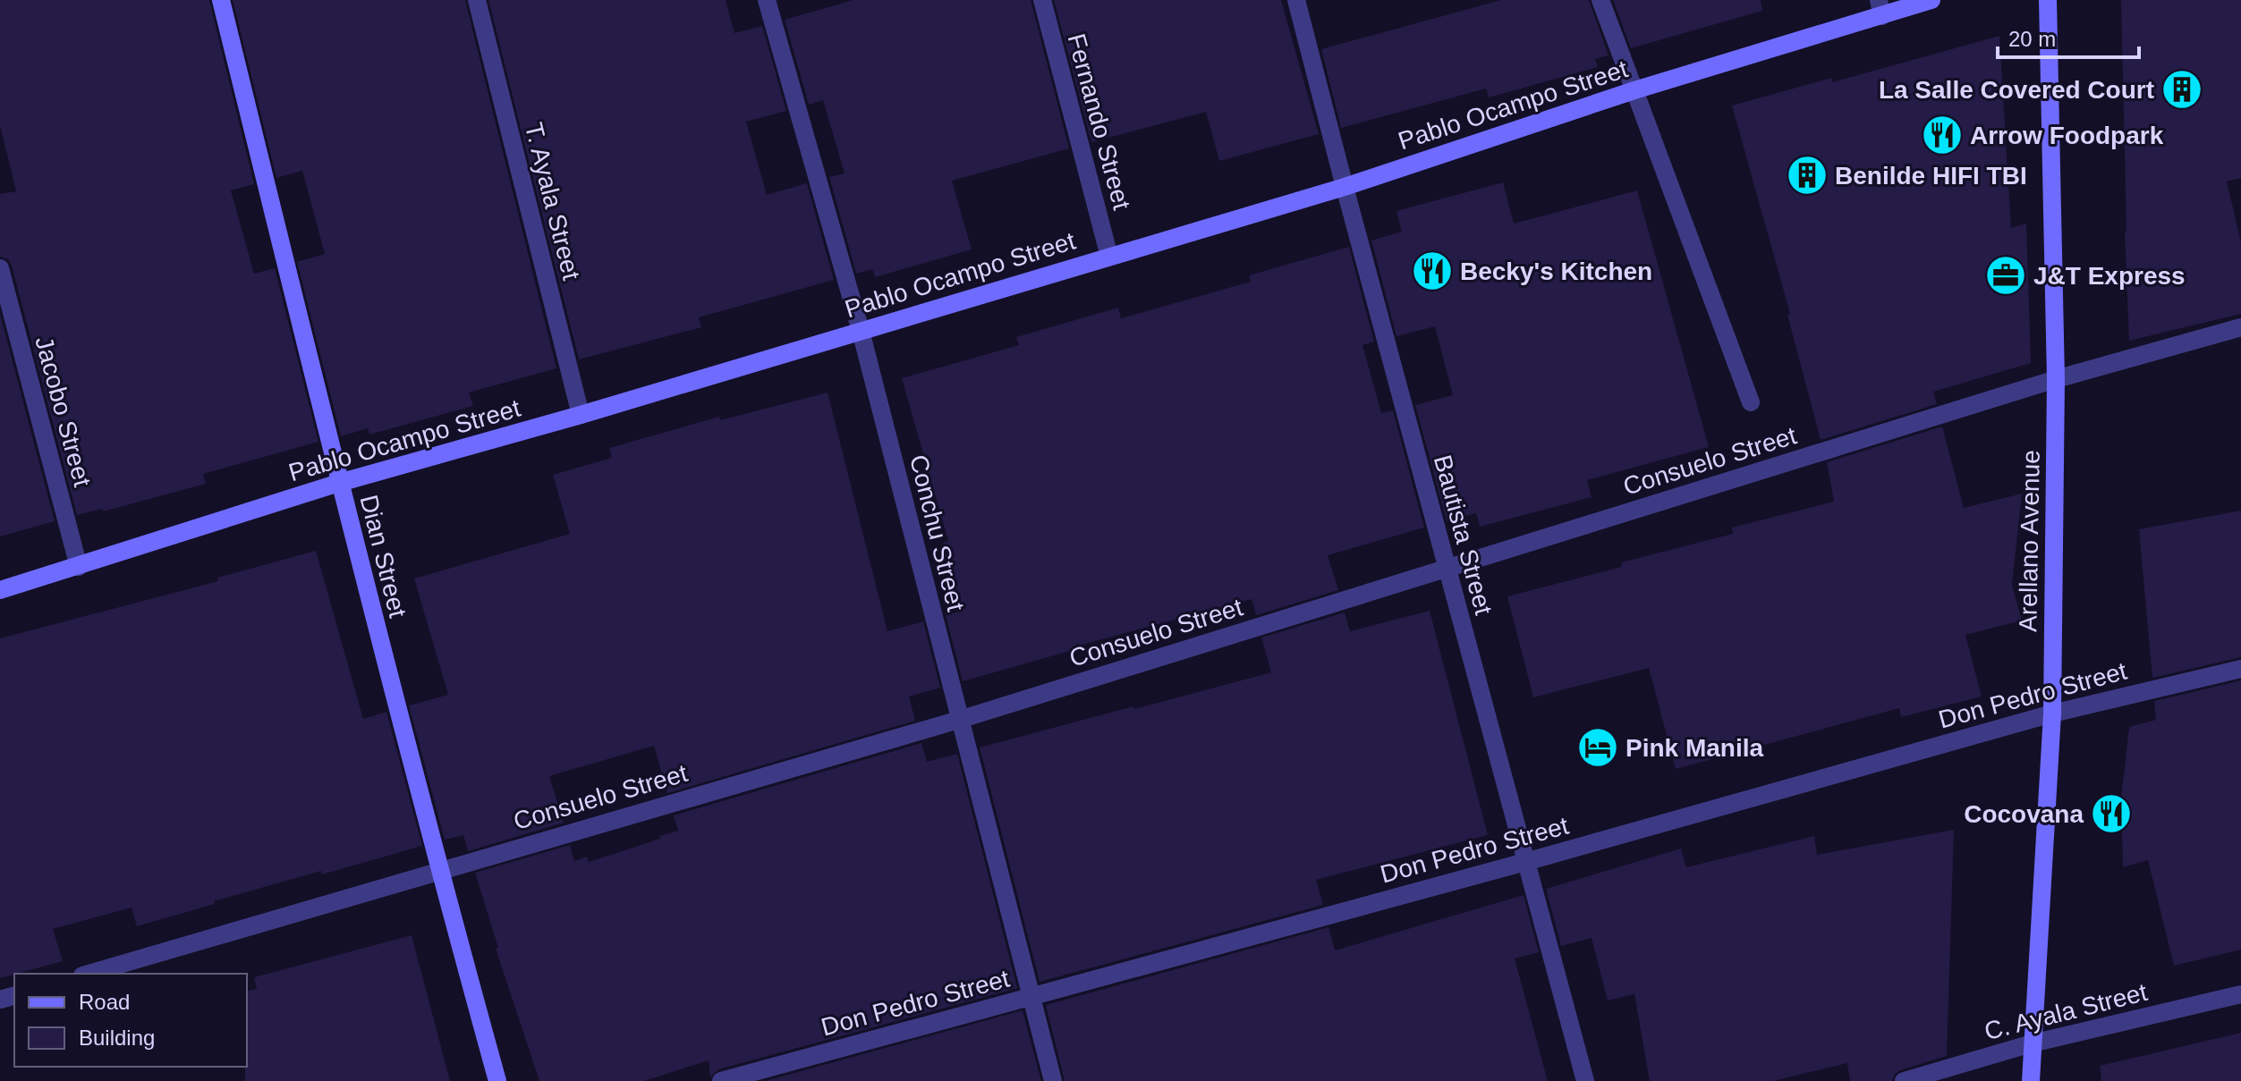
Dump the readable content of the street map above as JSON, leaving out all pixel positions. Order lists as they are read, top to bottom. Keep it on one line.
{"streets":{"main road":["Pablo Ocampo Street","Arellano Avenue","Dian Street"],"street":["Fernando Street","T. Ayala Street","Jacobo Street","Consuelo Street","Conchu Street","Bautista Street","Don Pedro Street","C. Ayala Street"]},"crossings":[["Pablo Ocampo Street","Fernando Street"],["Pablo Ocampo Street","T. Ayala Street"],["Pablo Ocampo Street","Jacobo Street"],["Pablo Ocampo Street","Conchu Street"],["Pablo Ocampo Street","Bautista Street"],["Pablo Ocampo Street","Dian Street"],["Consuelo Street","Conchu Street"],["Consuelo Street","Bautista Street"],["Consuelo Street","Arellano Avenue"],["Consuelo Street","Dian Street"],["Conchu Street","Don Pedro Street"],["Bautista Street","Don Pedro Street"],["Arellano Avenue","Don Pedro Street"],["Arellano Avenue","C. Ayala Street"]],"places":{"building":["La Salle Covered Court","Benilde HIFI TBI"],"restaurant":["Arrow Foodpark","Becky's Kitchen","Cocovana"],"office":["J&T Express"],"hotel":["Pink Manila"]},"legend":["Road","Building"],"scale_bar":"20 m"}
